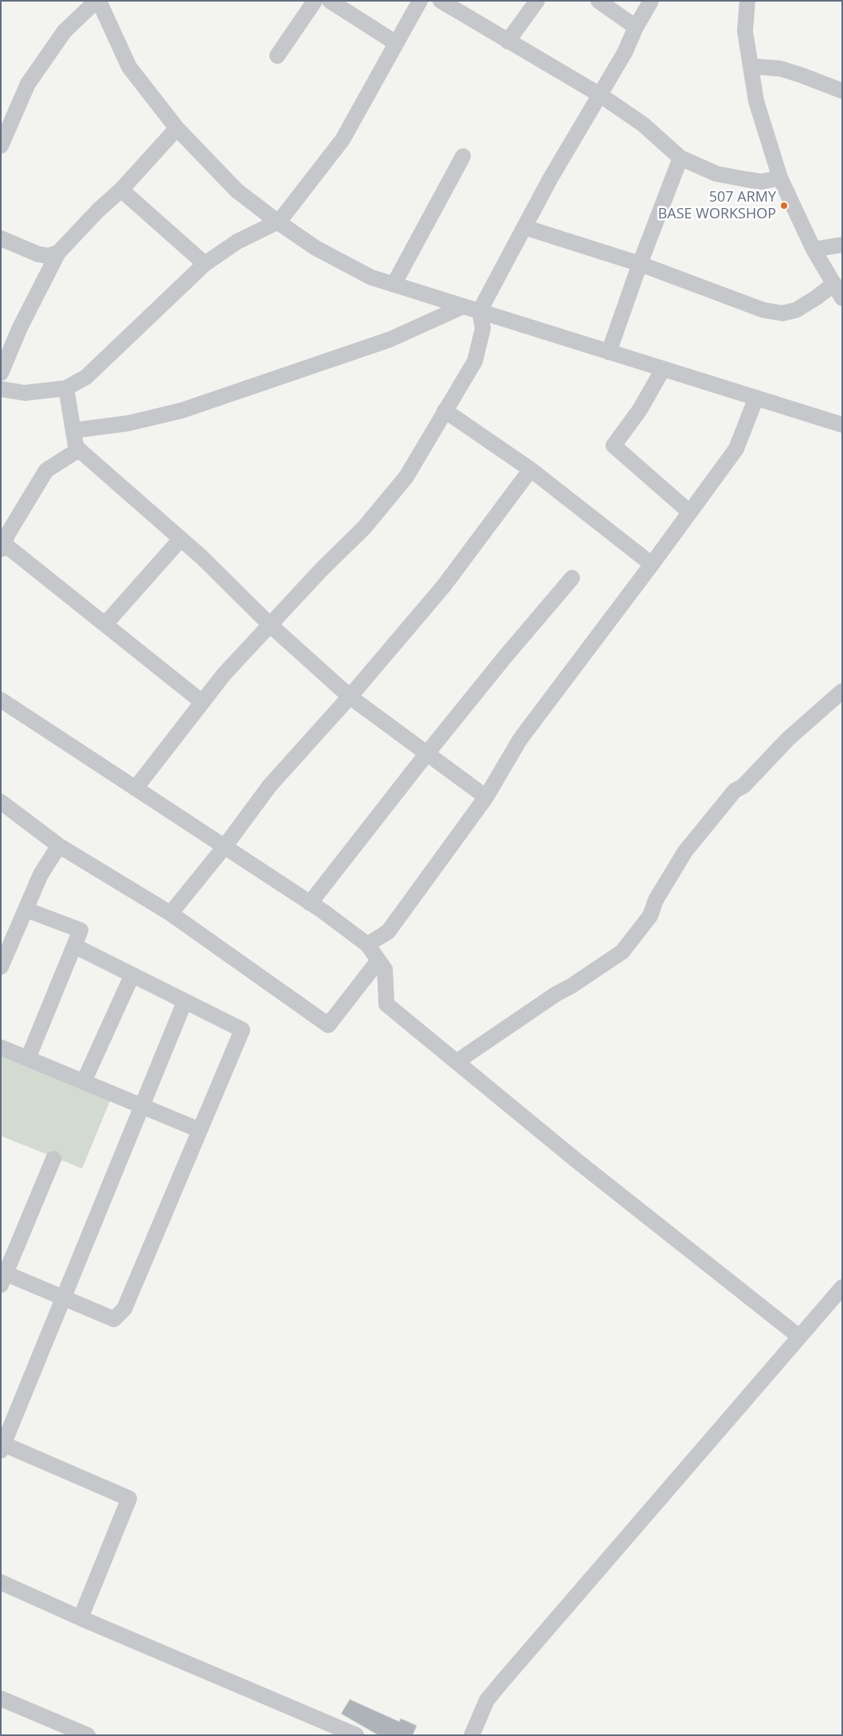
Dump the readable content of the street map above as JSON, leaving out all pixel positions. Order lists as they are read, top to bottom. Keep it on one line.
{"places":["507 ARMY BASE WORKSHOP"]}
